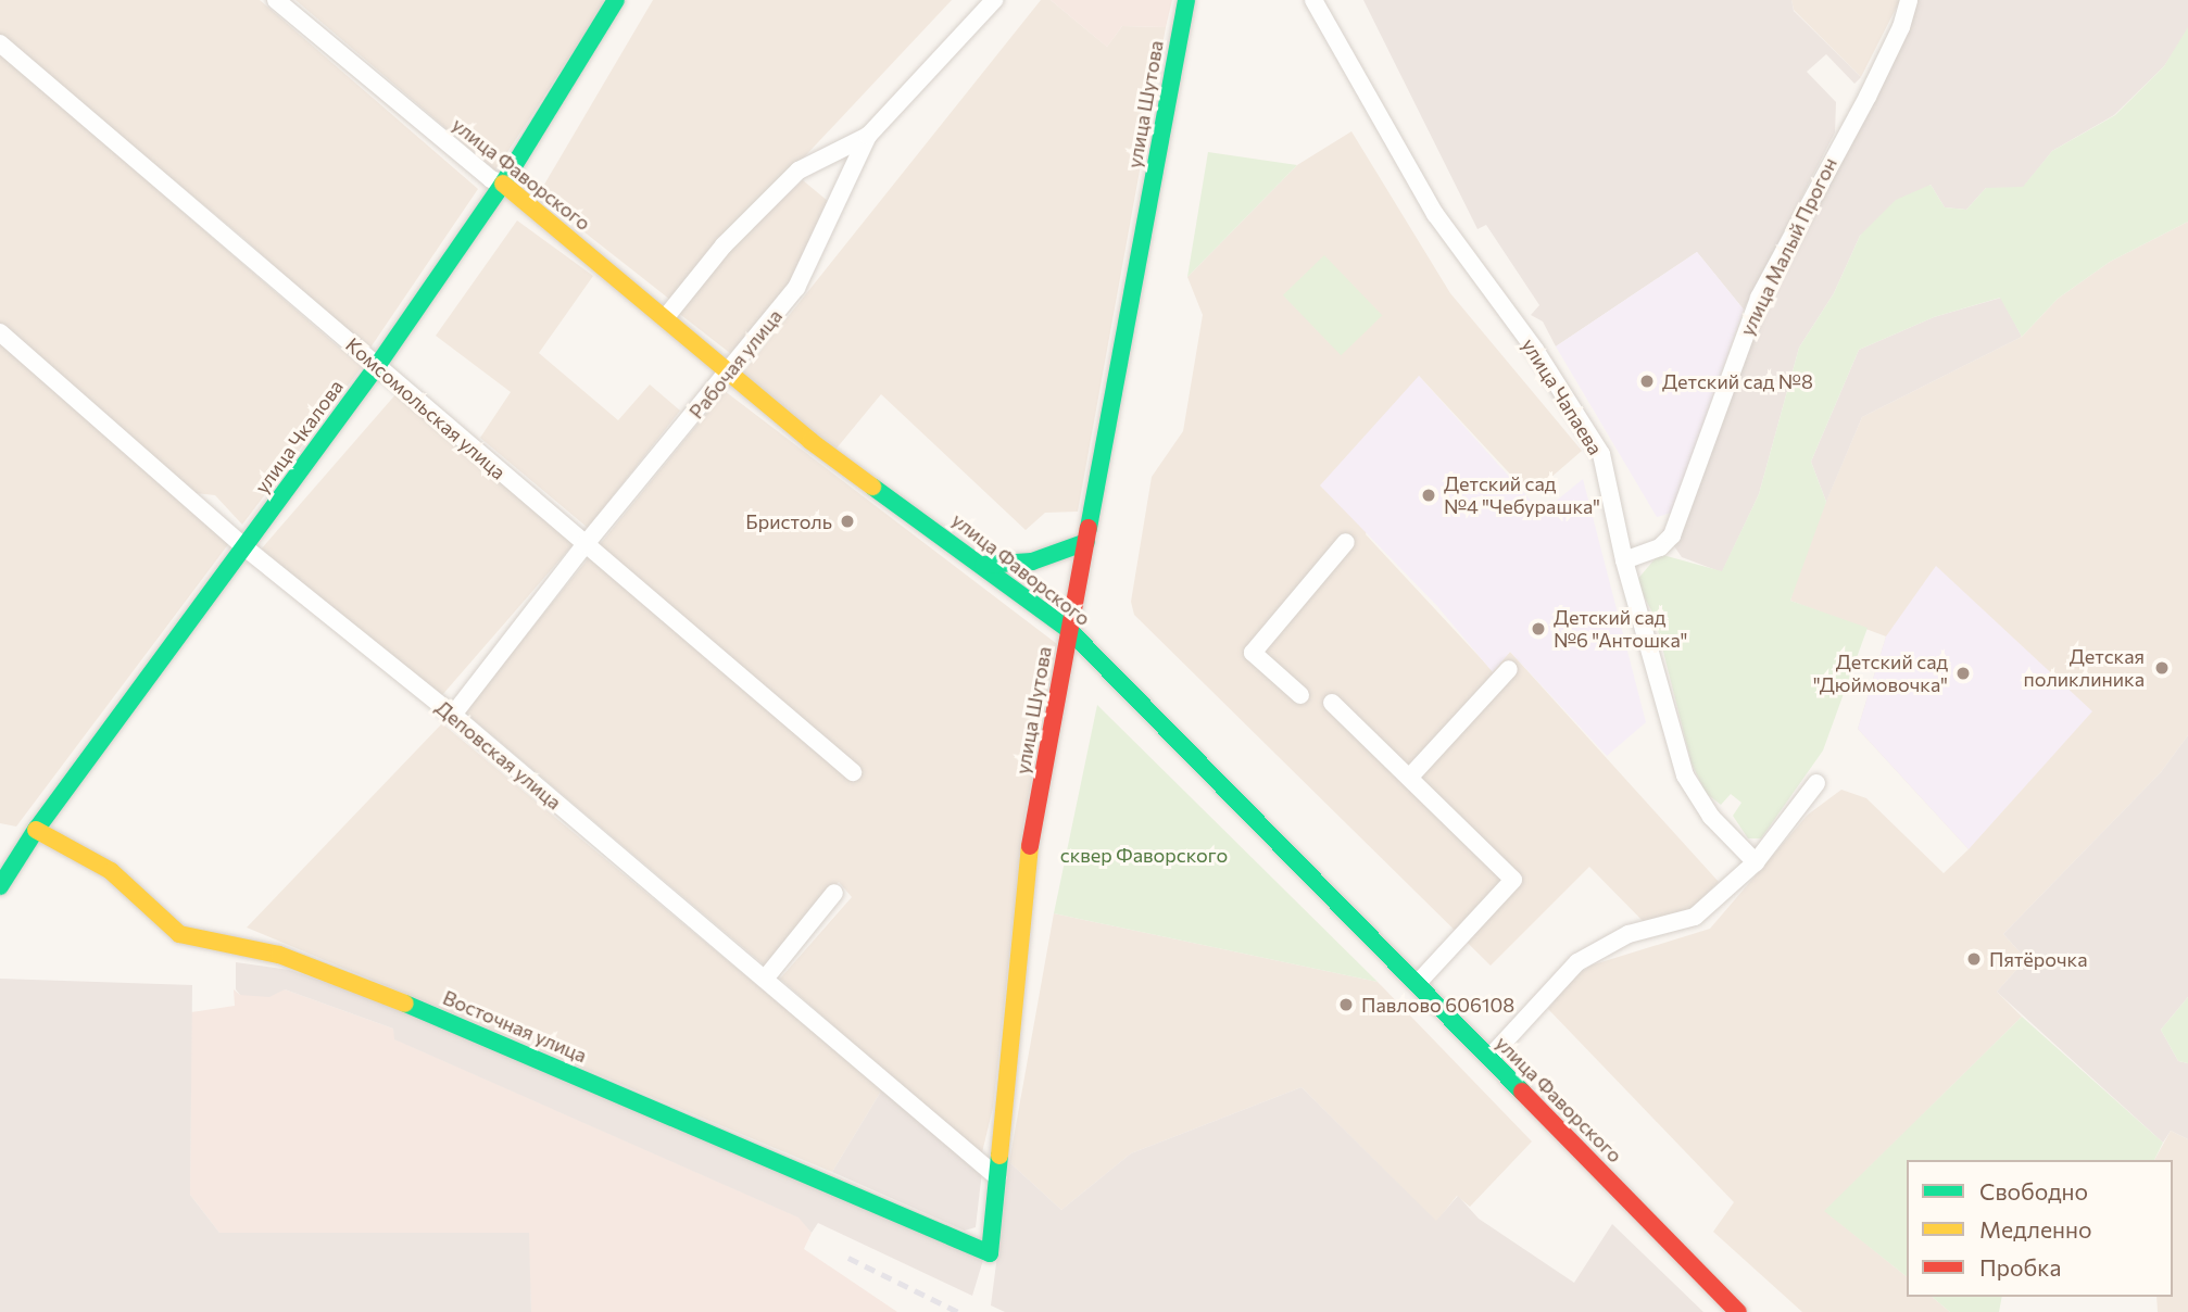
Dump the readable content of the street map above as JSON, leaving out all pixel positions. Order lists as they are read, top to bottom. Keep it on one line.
{"streets":{"street":["улица Шутова","улица Фаворского","улица Малый Прогон","Рабочая улица","улица Чапаева","Комсомольская улица","улица Чкалова","Деповская улица","Восточная улица"]},"crossings":[["улица Шутова","улица Фаворского"],["улица Шутова","Деповская улица"],["улица Шутова","Восточная улица"],["улица Фаворского","Рабочая улица"],["улица Фаворского","улица Чкалова"],["улица Малый Прогон","улица Чапаева"],["Рабочая улица","Комсомольская улица"],["Рабочая улица","Деповская улица"],["Комсомольская улица","улица Чкалова"],["улица Чкалова","Деповская улица"],["улица Чкалова","Восточная улица"]],"parks":["сквер Фаворского"],"places":["Детский сад №8","Детский сад №4 \"Чебурашка\"","Бристоль","Детский сад №6 \"Антошка\"","Детская поликлиника","Детский сад \"Дюймовочка\"","Пятёрочка","Павлово 606108"],"legend":["Свободно","Медленно","Пробка"]}
